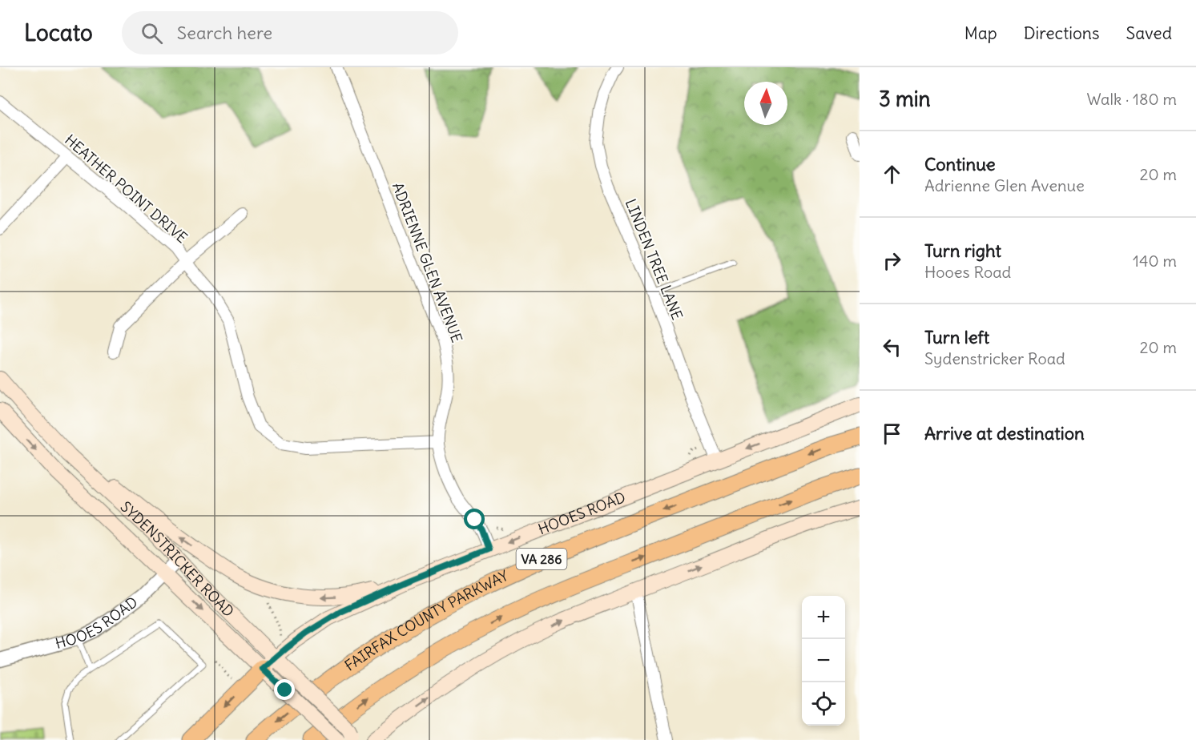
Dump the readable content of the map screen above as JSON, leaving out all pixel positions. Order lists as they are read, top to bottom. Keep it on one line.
{"streets":{"highway":["VA 286","FAIRFAX COUNTY PARKWAY"],"main road":["HOOES ROAD","SYDENSTRICKER ROAD"],"street":["HEATHER POINT DRIVE","LINDEN TREE LANE","ADRIENNE GLEN AVENUE"]},"crossings":[["HEATHER POINT DRIVE","ADRIENNE GLEN AVENUE"],["LINDEN TREE LANE","HOOES ROAD"],["ADRIENNE GLEN AVENUE","HOOES ROAD"],["HOOES ROAD","SYDENSTRICKER ROAD"]],"north":"top","page":{"header":"Locato","search":"Search here","nav":["Map","Directions","Saved"],"heading":["3 min","Walk · 180 m"],"list":[["Continue","Adrienne Glen Avenue","20 m"],["Turn right","Hooes Road","140 m"],["Turn left","Sydenstricker Road","20 m"],"Arrive at destination"],"map_buttons":["+","−"]}}
